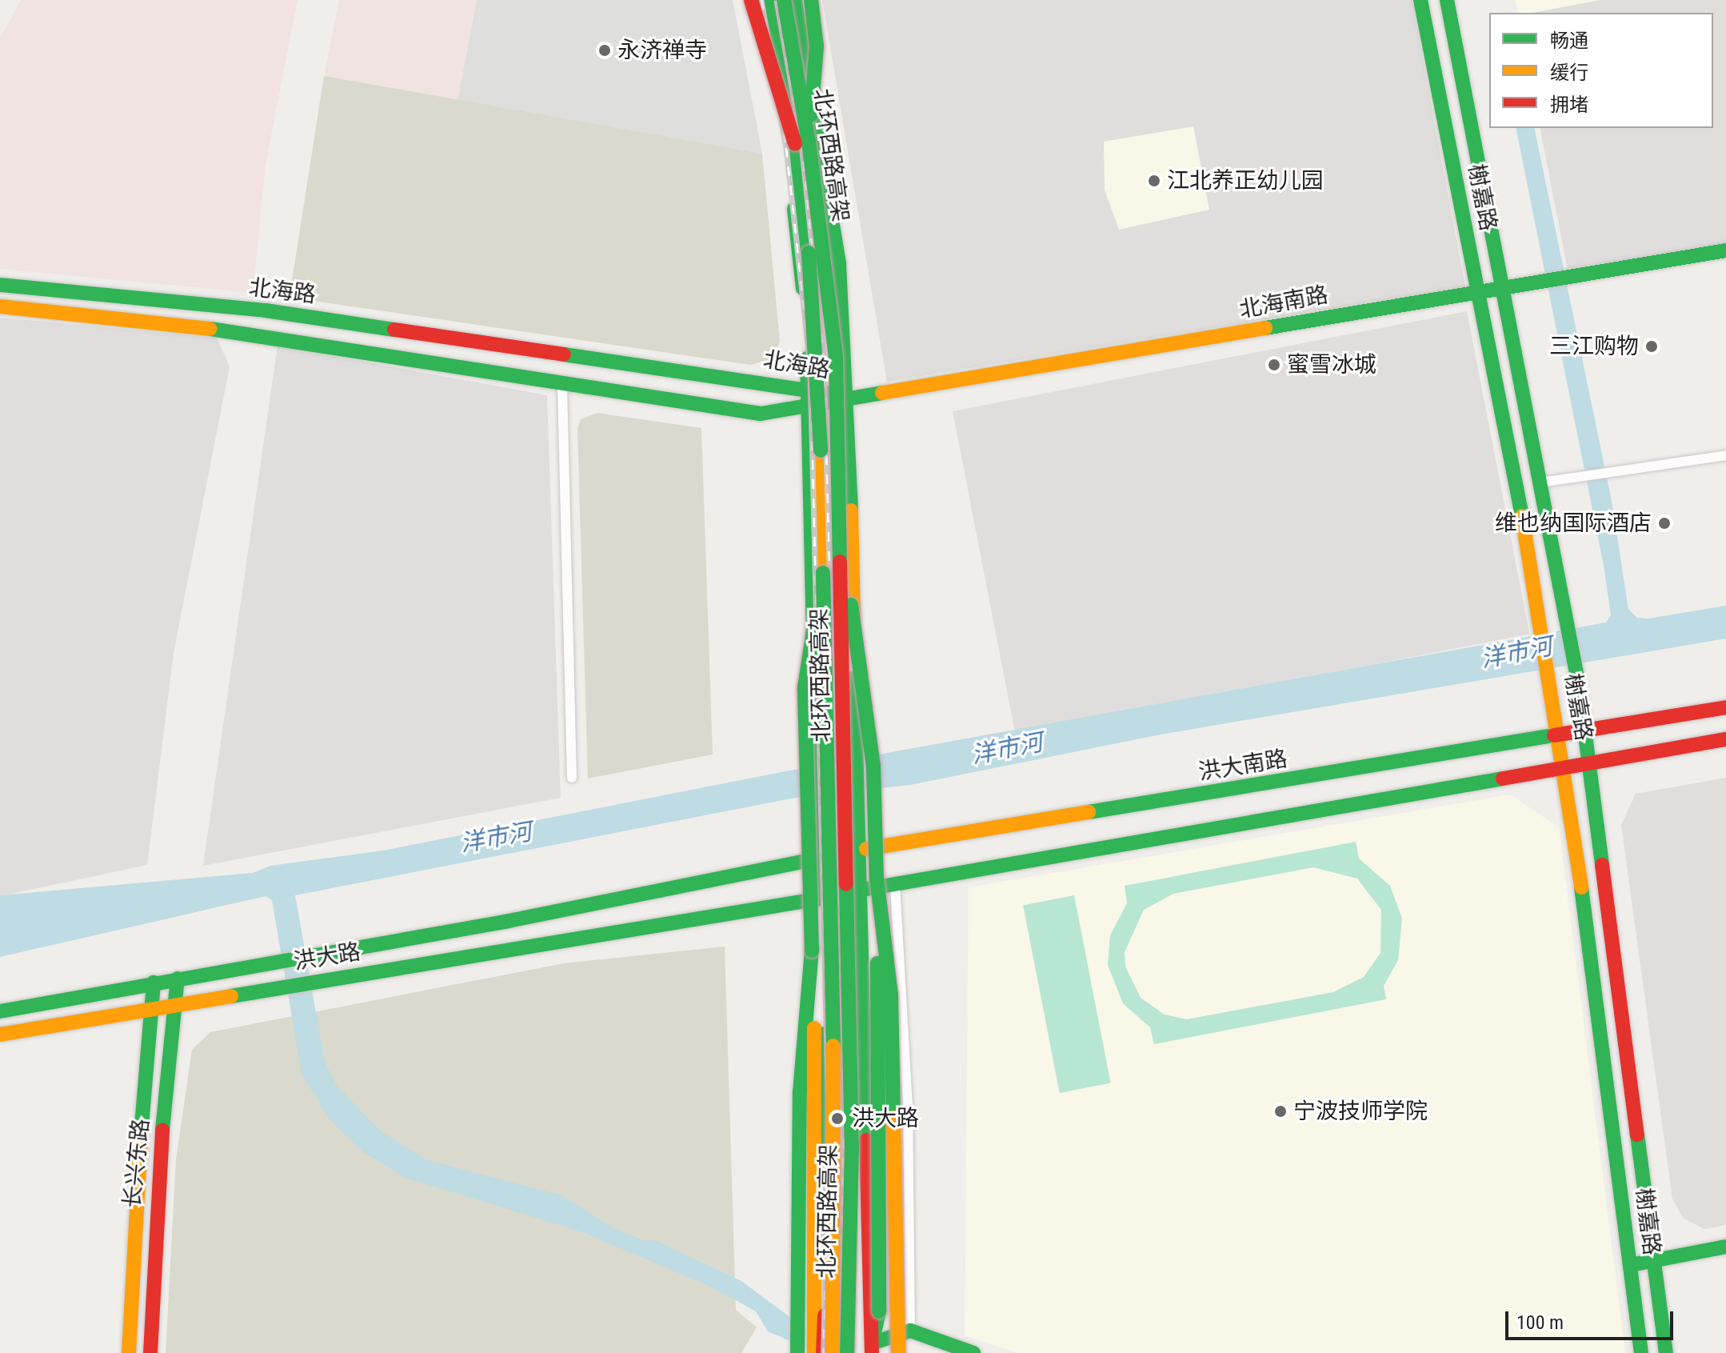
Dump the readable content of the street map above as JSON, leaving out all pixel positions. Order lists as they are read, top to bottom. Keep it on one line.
{"streets":{"main road":["北环西路高架","榭嘉路","北海路","北海南路","洪大南路","洪大路","长兴东路"]},"crossings":[["榭嘉路","北海南路"],["榭嘉路","洪大南路"],["北海路","北海南路"],["洪大南路","洪大路"],["洪大路","长兴东路"]],"water":["洋市河"],"places":["永济禅寺","江北养正幼儿园","三江购物","蜜雪冰城","维也纳国际酒店","宁波技师学院","洪大路"],"legend":["畅通","缓行","拥堵"],"scale_bar":"100 m"}
